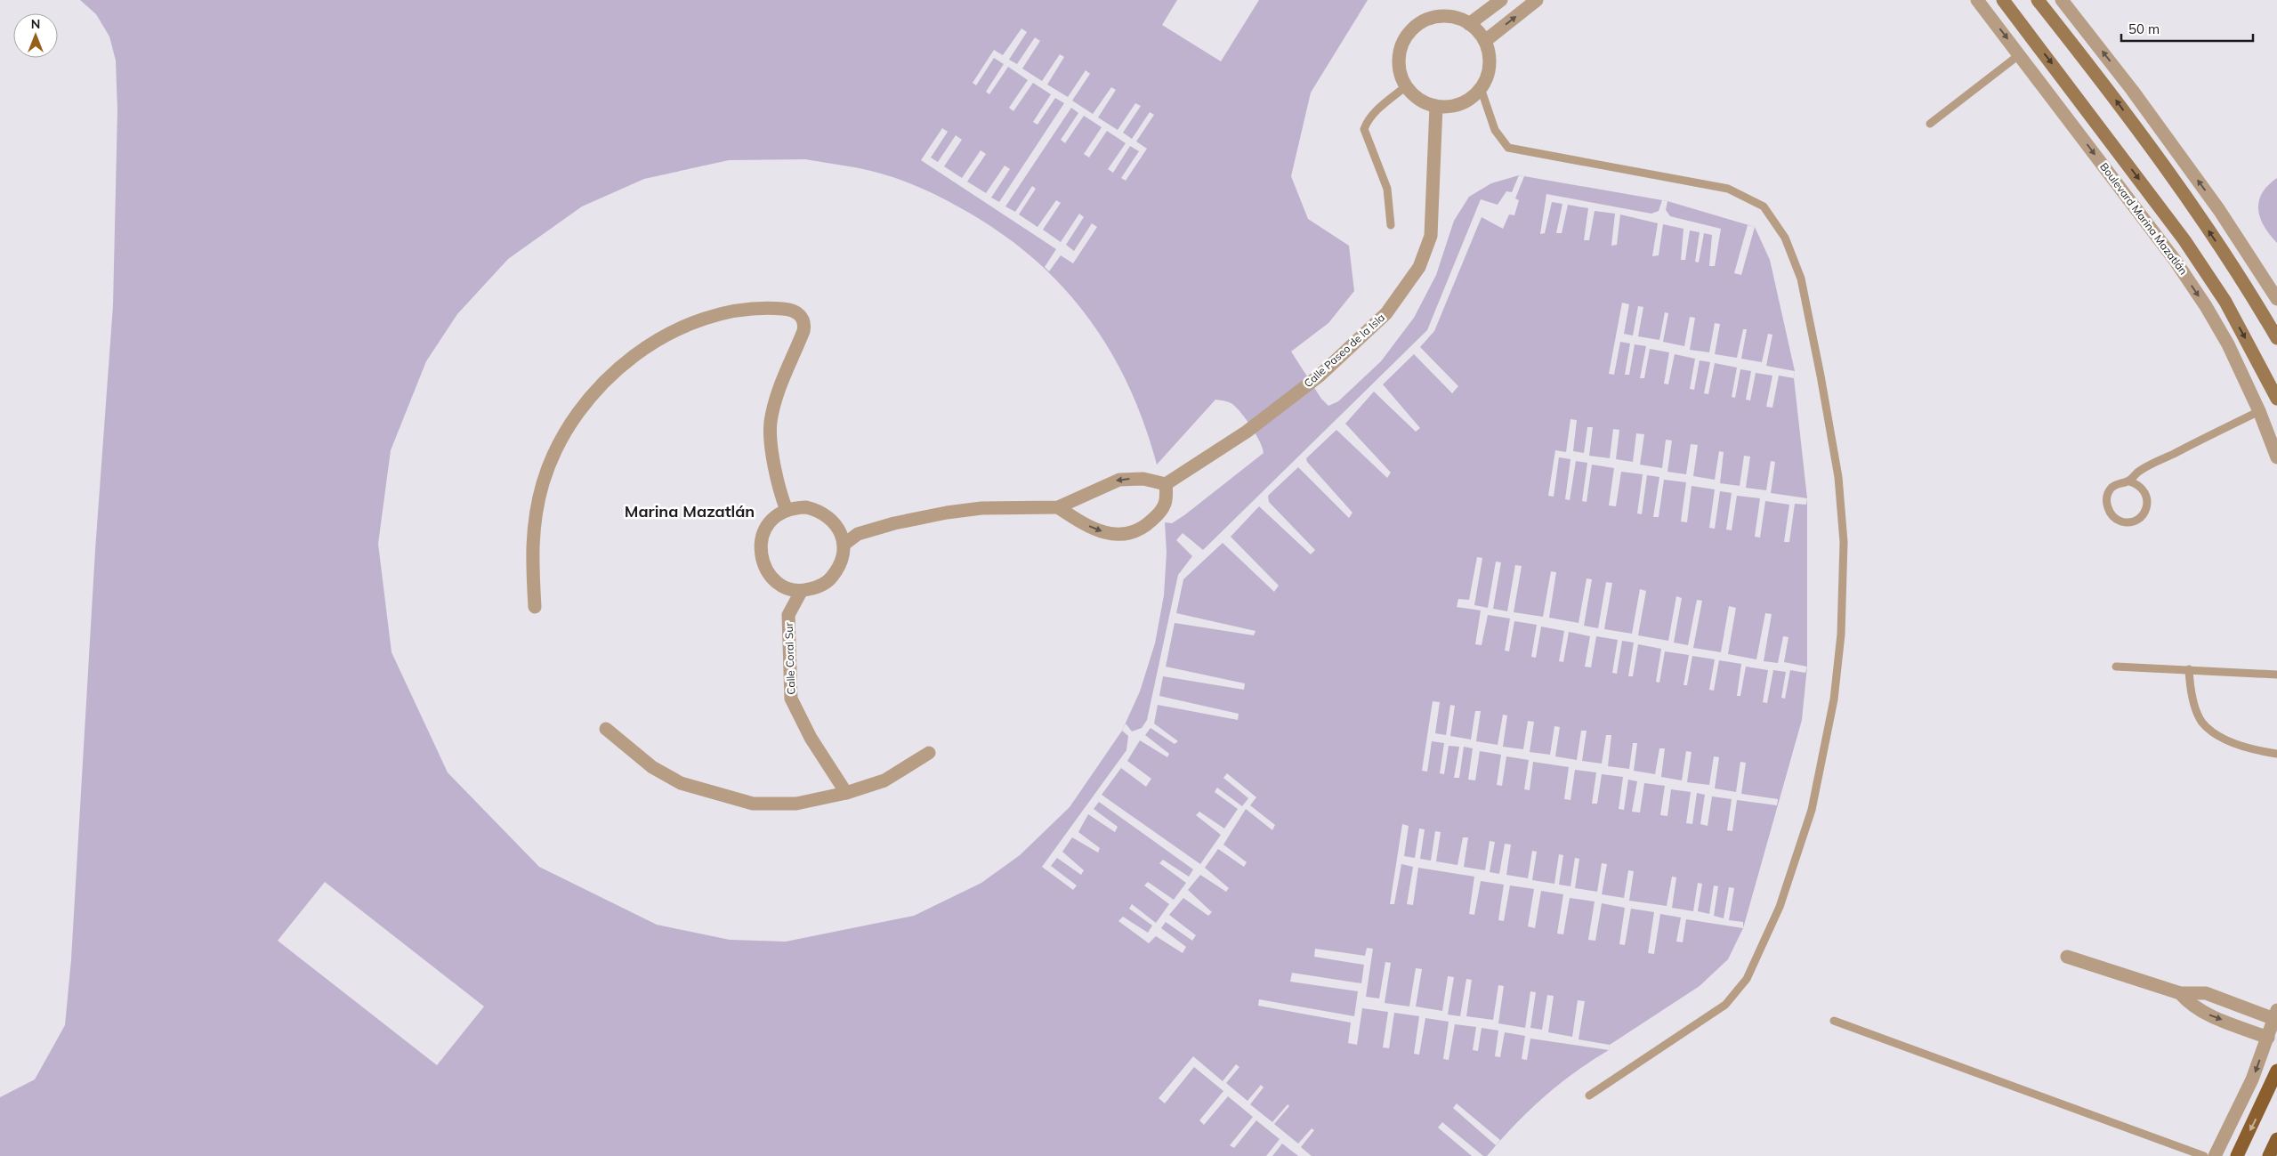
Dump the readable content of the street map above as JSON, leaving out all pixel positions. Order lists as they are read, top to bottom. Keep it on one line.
{"streets":{"main road":["Boulevard Marina Mazatlán"],"street":["Calle Paseo de la Isla","Calle Coral Sur"]},"districts":["Marina Mazatlán"],"scale_bar":"50 m","north":"top"}
